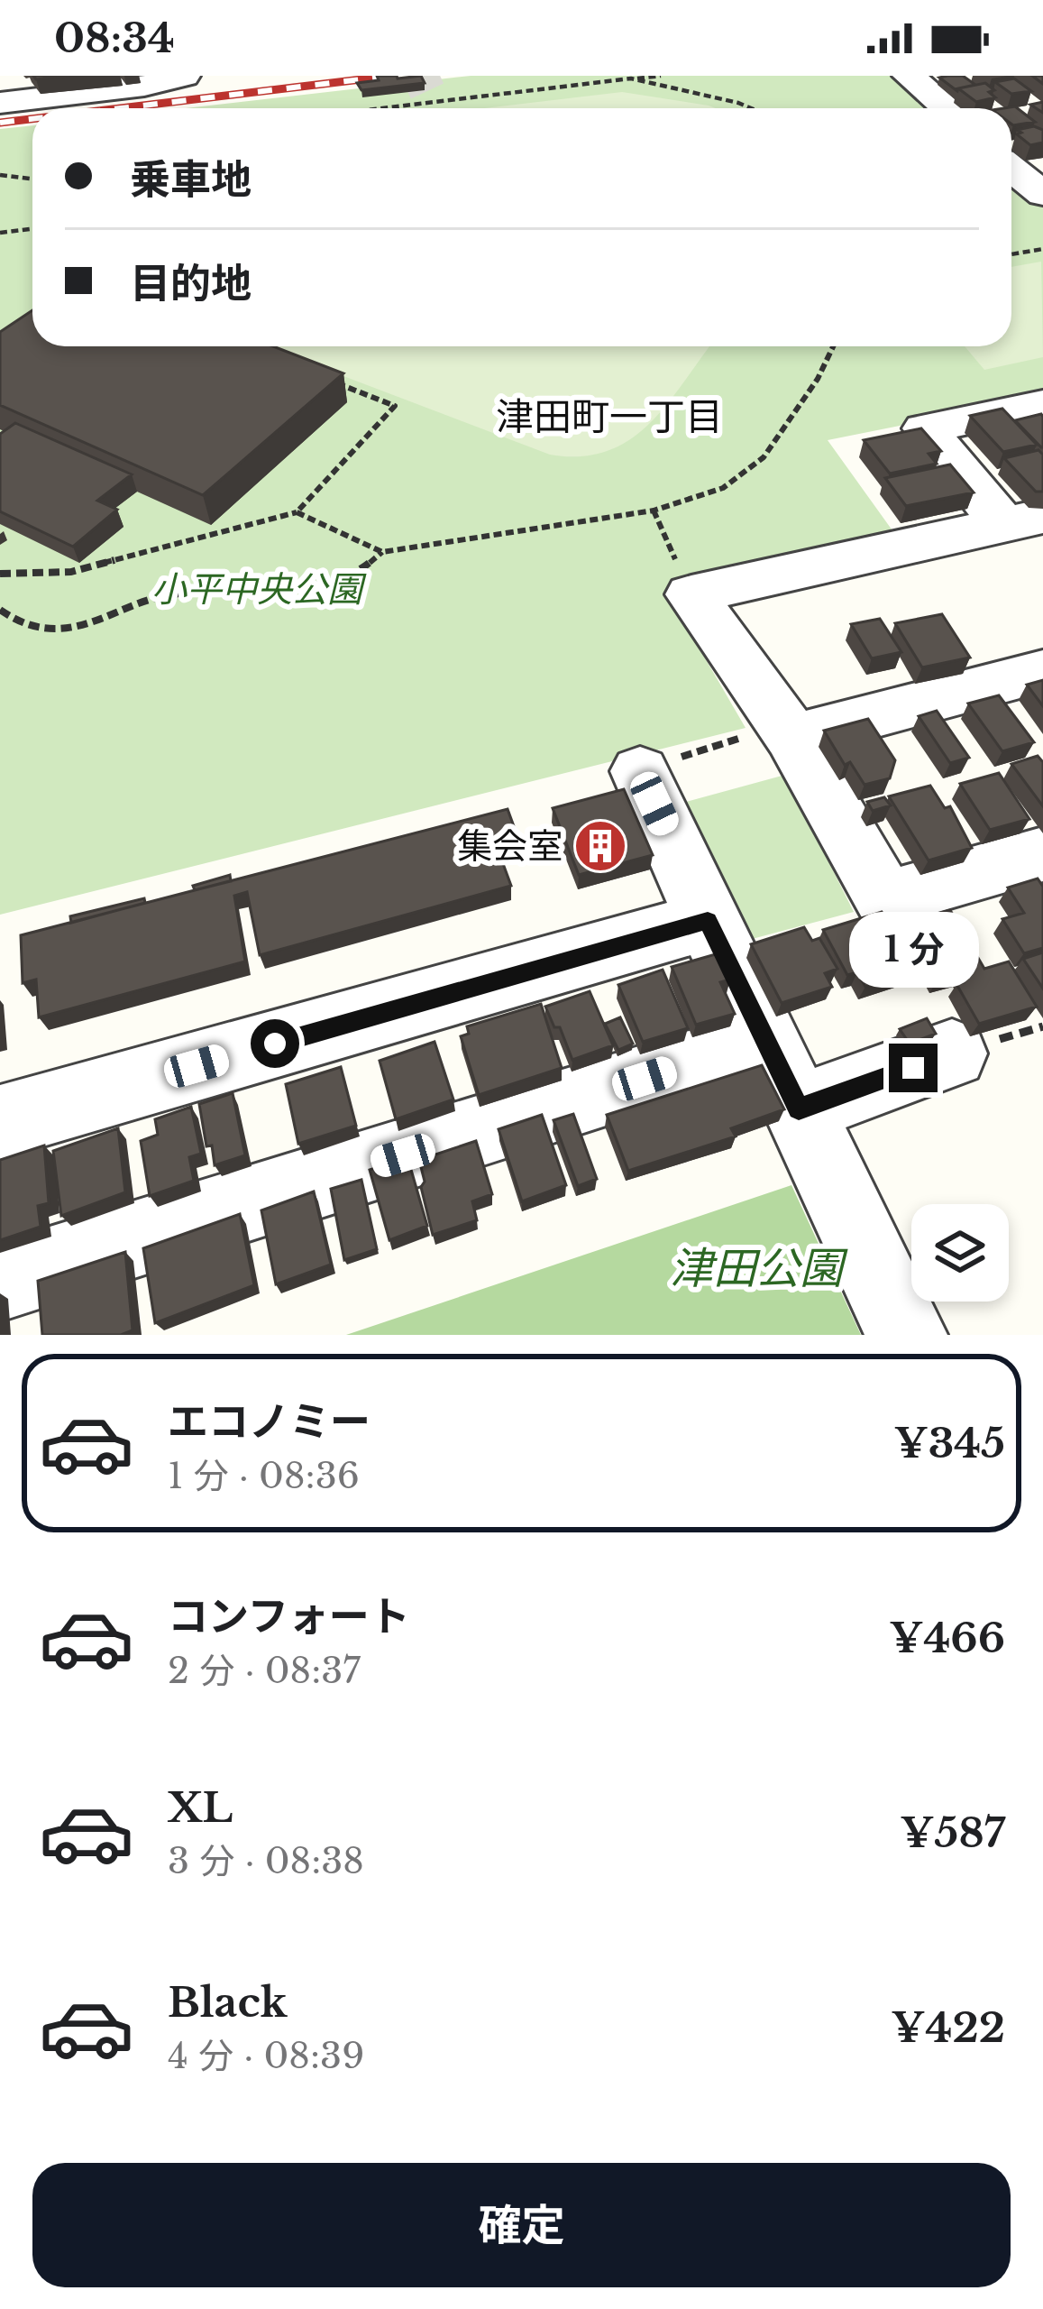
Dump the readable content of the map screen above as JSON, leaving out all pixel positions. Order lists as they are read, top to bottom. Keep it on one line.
{"districts":["津田町一丁目"],"parks":["小平中央公園","津田公園"],"places":{"building":["集会室"]},"page":{"status":"08:34","banner":["乗車地","目的地"],"bubble":"1 分","list":[{"name":"エコノミー","note":"1 分 · 08:36","value":"¥345"},{"name":"コンフォート","note":"2 分 · 08:37","value":"¥466"},{"name":"XL","note":"3 分 · 08:38","value":"¥587"},{"name":"Black","note":"4 分 · 08:39","value":"¥422"}],"buttons":"確定"}}
